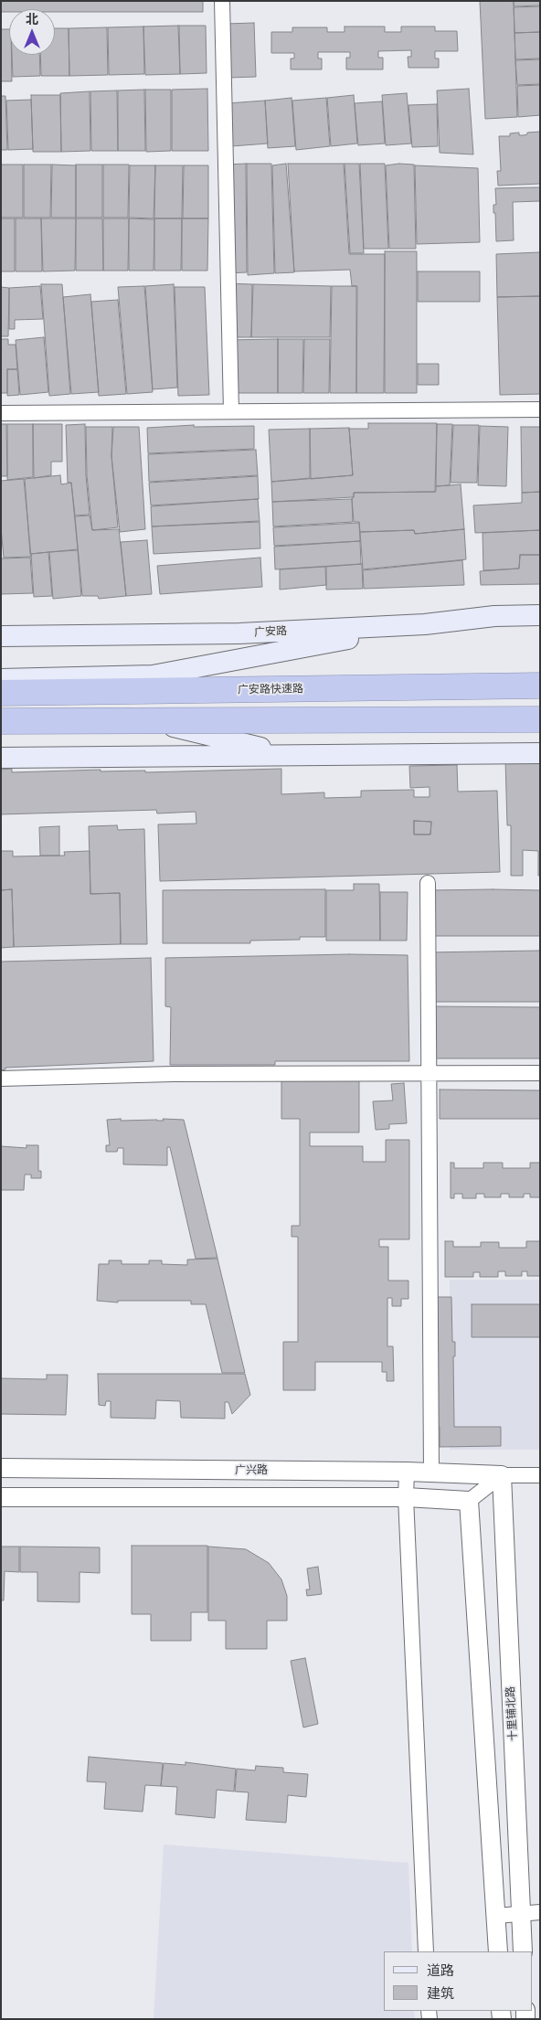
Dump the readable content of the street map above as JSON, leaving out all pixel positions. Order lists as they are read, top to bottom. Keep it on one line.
{"streets":{"highway":["广安路快速路"],"main road":["广安路"],"street":["广兴路","十里铺北路"]},"crossings":[["广兴路","十里铺北路"]],"legend":["道路","建筑"],"north":"top"}
